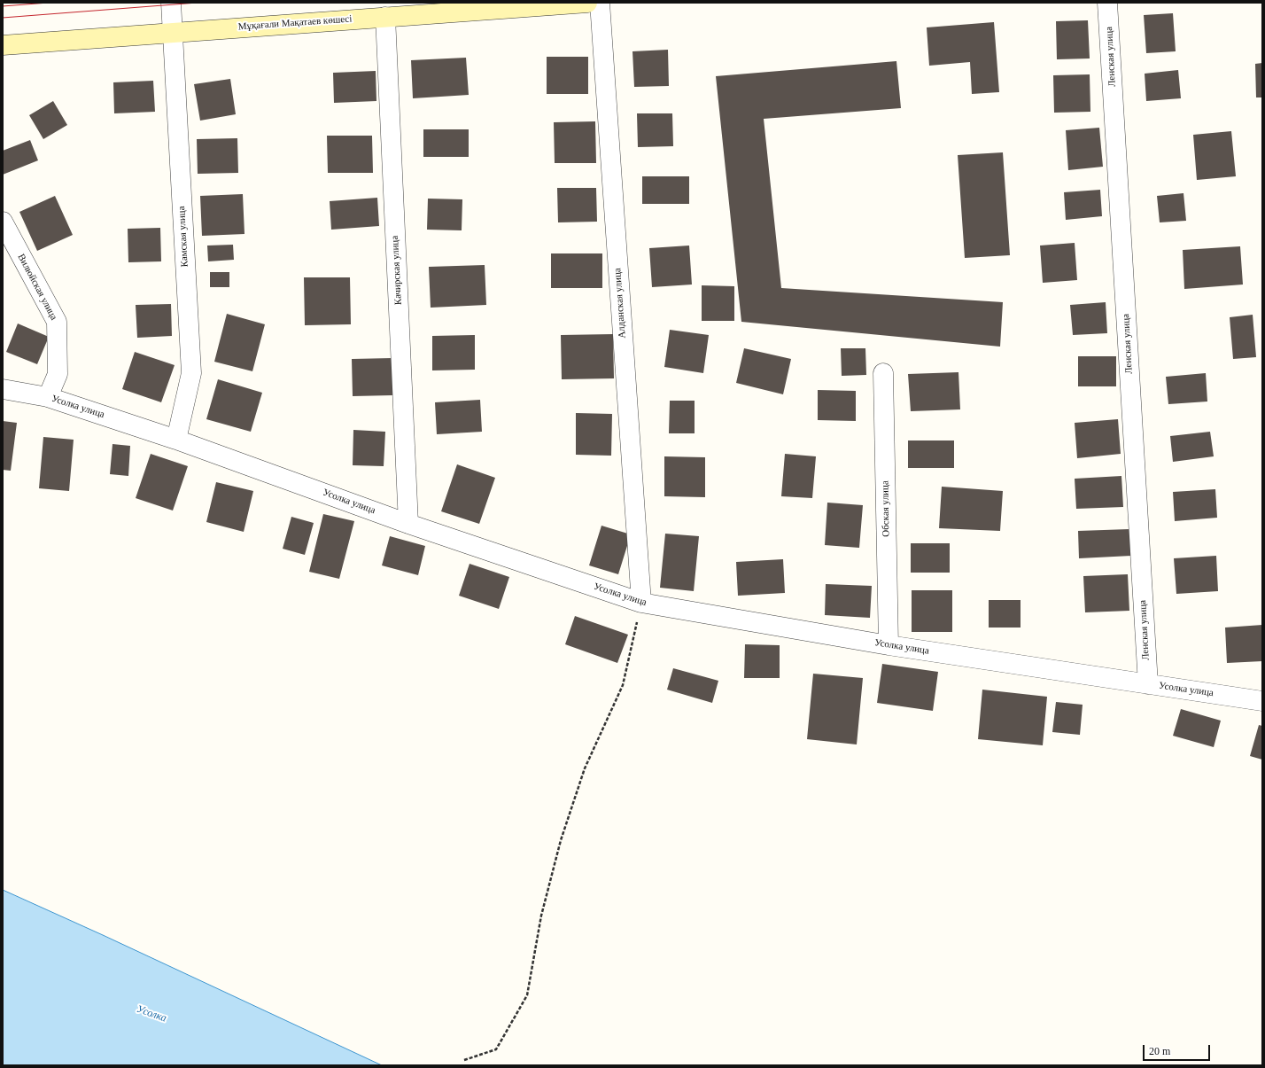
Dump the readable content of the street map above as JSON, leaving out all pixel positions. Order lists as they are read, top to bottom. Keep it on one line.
{"streets":{"main road":["Мұқағали Мақатаев көшесі"],"street":["Ленская улица","Камская улица","Качирская улица","Вилюйская улица","Алданская улица","Усолка улица","Обская улица"]},"crossings":[["Мұқағали Мақатаев көшесі","Камская улица"],["Мұқағали Мақатаев көшесі","Качирская улица"],["Ленская улица","Усолка улица"],["Камская улица","Усолка улица"],["Качирская улица","Усолка улица"],["Вилюйская улица","Усолка улица"],["Алданская улица","Усолка улица"],["Усолка улица","Обская улица"]],"water":["Усолка"],"scale_bar":"20 m"}
